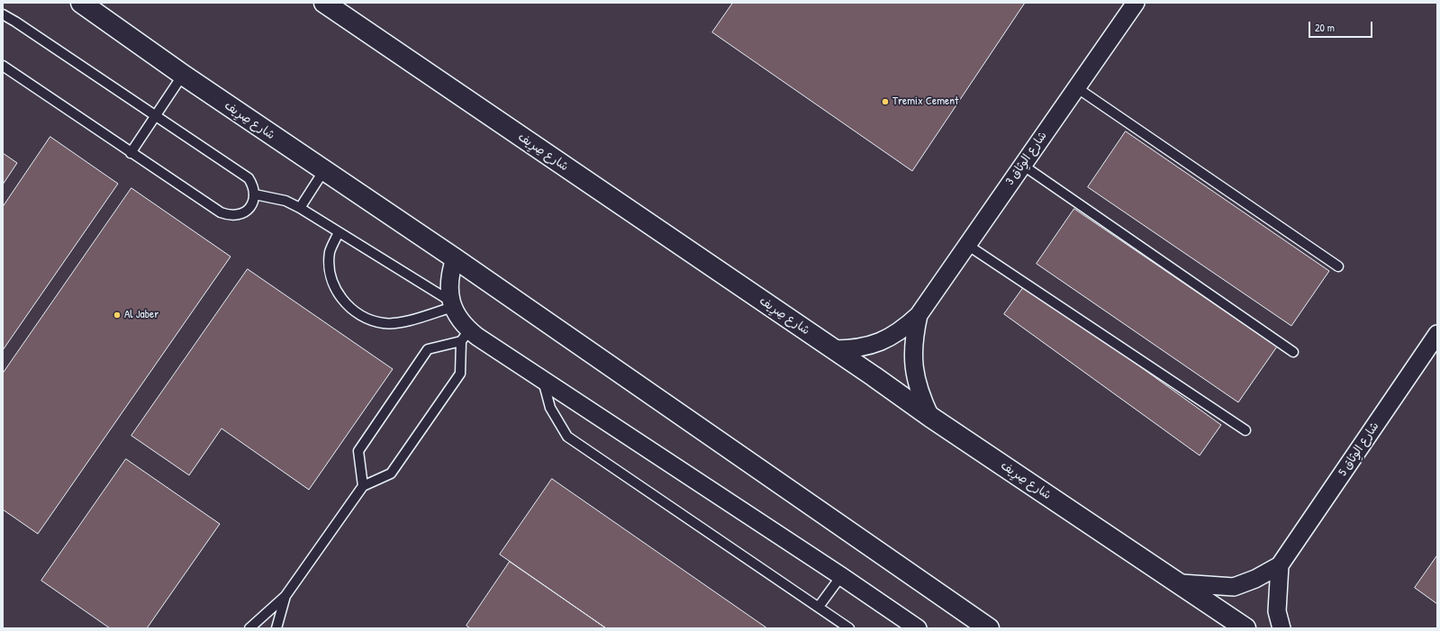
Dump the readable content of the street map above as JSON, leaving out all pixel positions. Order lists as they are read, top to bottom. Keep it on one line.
{"streets":{"street":["شارع صِرِيف","شارع الوِثاق 3","شارع الوِثاق 5"]},"crossings":[["شارع صِرِيف","شارع الوِثاق 3"],["شارع صِرِيف","شارع الوِثاق 5"]],"places":["Tremix Cement","Al Jaber"],"scale_bar":"20 m"}
